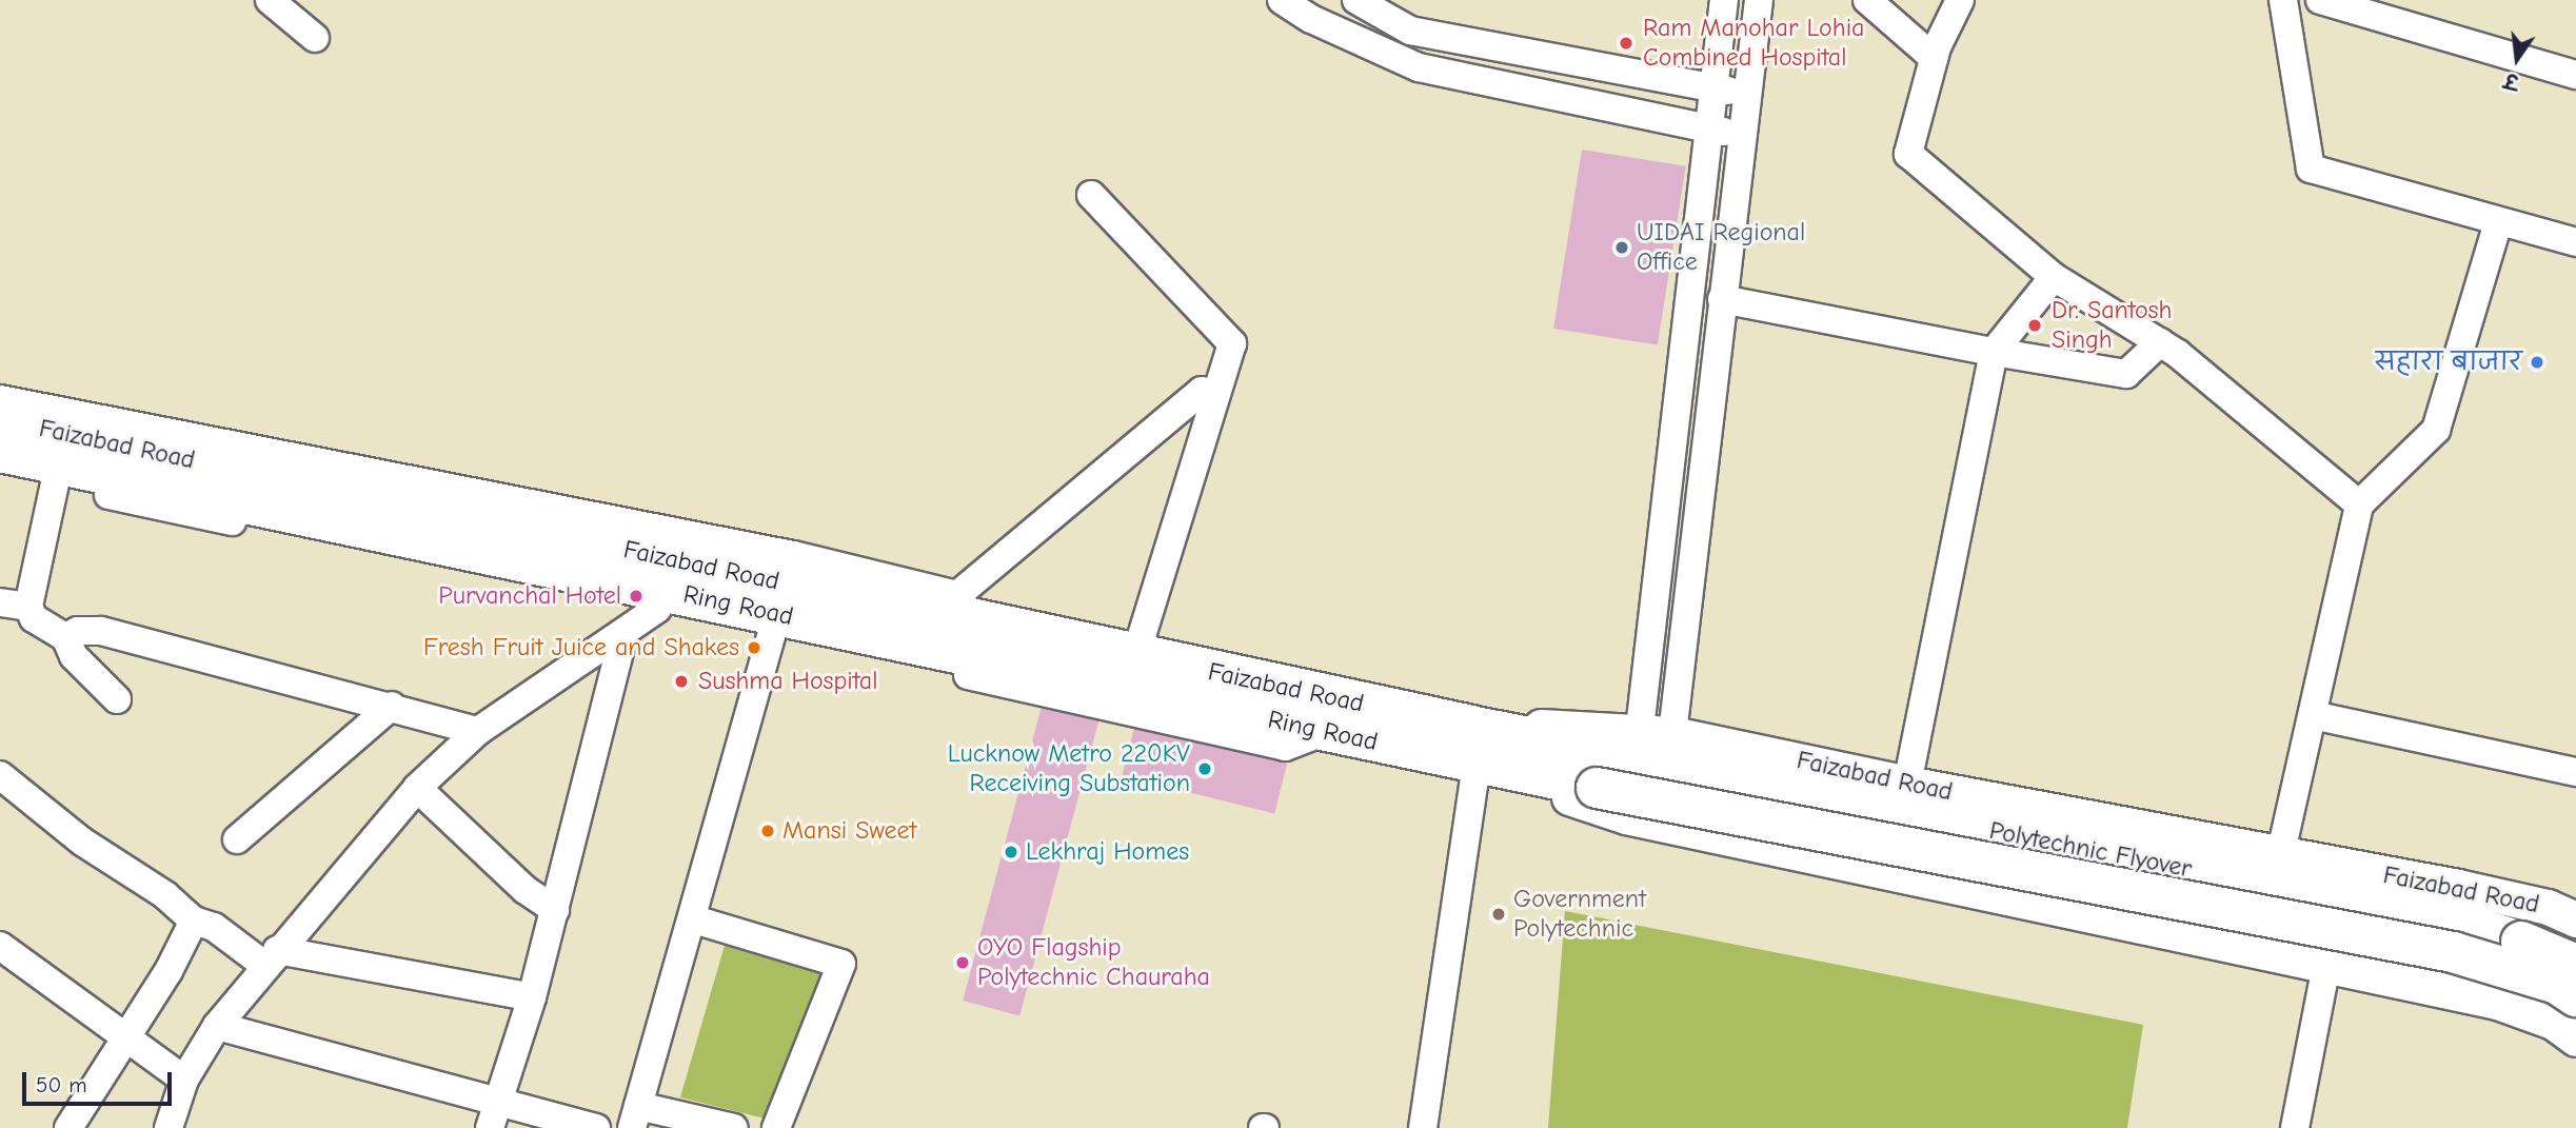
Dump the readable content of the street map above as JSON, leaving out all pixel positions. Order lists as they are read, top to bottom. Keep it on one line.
{"streets":{"highway":["Faizabad Road","Ring Road","Polytechnic Flyover"]},"crossings":[["Faizabad Road","Ring Road"],["Faizabad Road","Polytechnic Flyover"],["Ring Road","Polytechnic Flyover"]],"places":["Ram Manohar Lohia Combined Hospital","UIDAI Regional Office","Dr. Santosh Singh","सहारा बाजार","Purvanchal Hotel","Fresh Fruit Juice and Shakes","Sushma Hospital","Lucknow Metro 220KV Receiving Substation","Mansi Sweet","Lekhraj Homes","Government Polytechnic","OYO Flagship Polytechnic Chauraha"],"scale_bar":"50 m","north":"bottom"}
